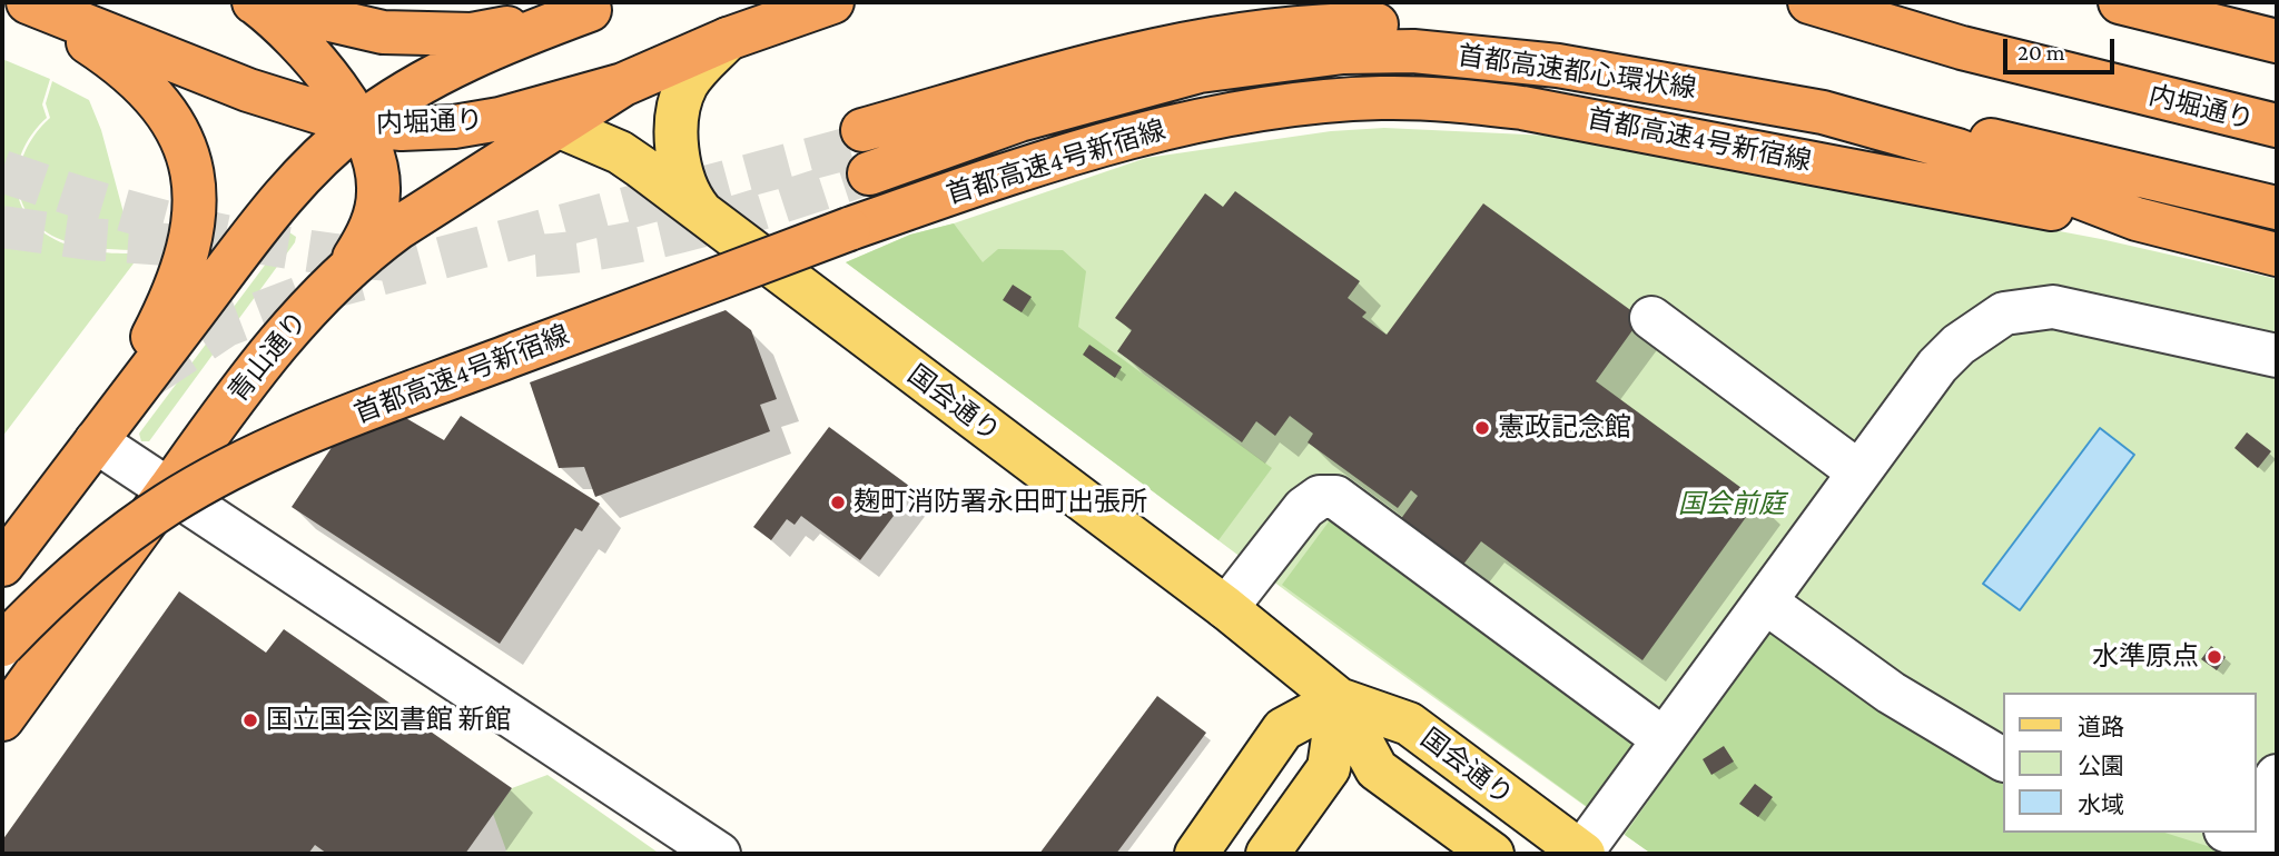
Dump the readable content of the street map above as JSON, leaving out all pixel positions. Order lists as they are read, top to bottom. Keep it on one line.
{"streets":{"highway":["首都高速都心環状線","内堀通り","首都高速4号新宿線","青山通り"],"main road":["国会通り"]},"crossings":[["首都高速都心環状線","首都高速4号新宿線"],["内堀通り","青山通り"],["内堀通り","国会通り"],["青山通り","国会通り"]],"parks":["国会前庭"],"places":["憲政記念館","麹町消防署永田町出張所","水準原点","国立国会図書館 新館"],"legend":["道路","公園","水域"],"scale_bar":"20 m"}
